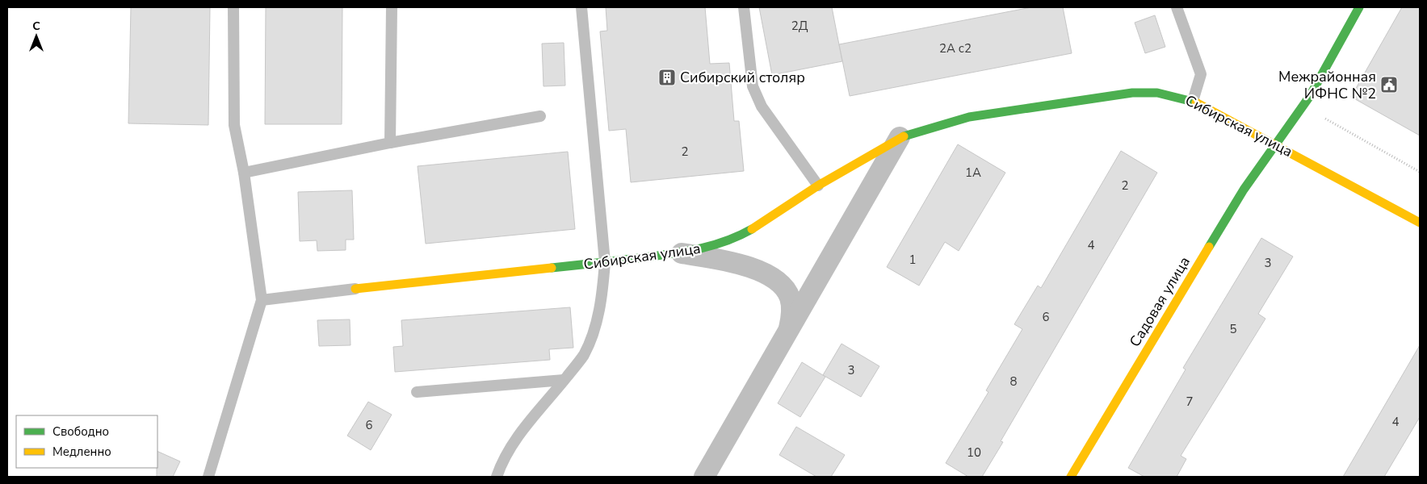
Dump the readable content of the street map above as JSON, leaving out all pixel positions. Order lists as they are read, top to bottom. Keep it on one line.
{"streets":{"street":["Сибирская улица","Садовая улица"]},"crossings":[["Сибирская улица","Садовая улица"]],"places":{"building":["Сибирский столяр"],"public building":["Межрайонная ИФНС №2"]},"house_numbers":["2Д","2А с2","2","1А","2","4","1","3","6","5","3","8","7","4","6","10"],"legend":["Свободно","Медленно"],"north":"top"}
